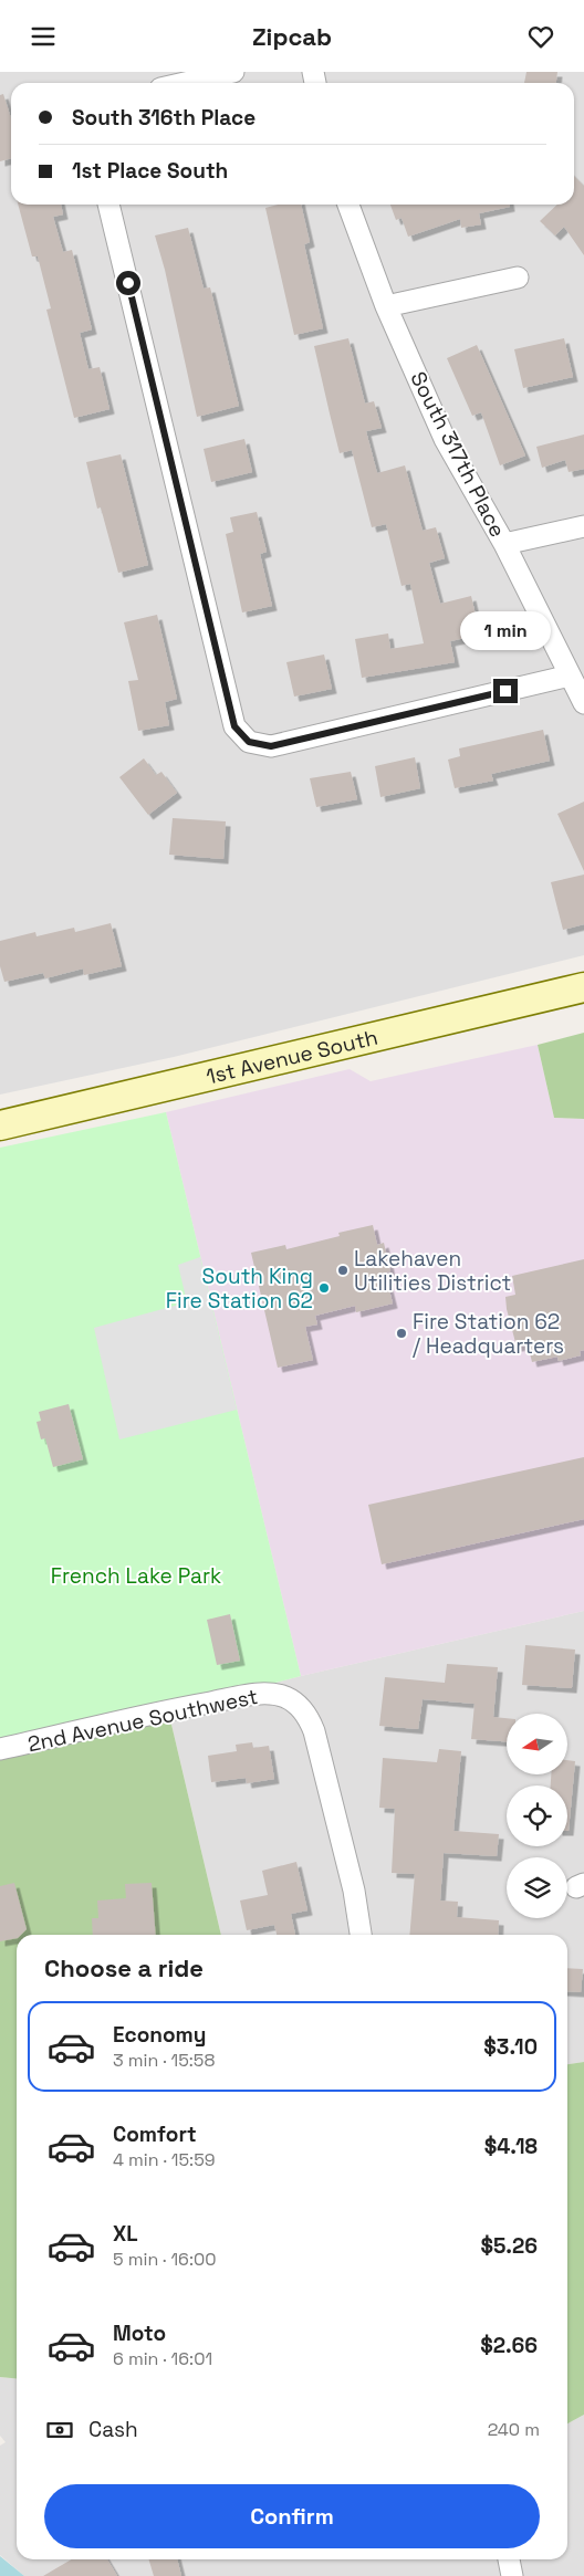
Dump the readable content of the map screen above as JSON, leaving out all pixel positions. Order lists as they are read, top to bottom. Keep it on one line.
{"streets":{"main road":["1st Avenue South"],"street":["South 317th Place","2nd Avenue Southwest"]},"parks":["French Lake Park"],"places":["Lakehaven Utilities District","South King Fire Station 62","Fire Station 62 / Headquarters"],"north":"left","page":{"header":"Zipcab","banner":["South 316th Place","1st Place South"],"bubble":"1 min","heading":"Choose a ride","list":[{"name":"Economy","note":"3 min · 15:58","value":"$3.10"},{"name":"Comfort","note":"4 min · 15:59","value":"$4.18"},{"name":"XL","note":"5 min · 16:00","value":"$5.26"},{"name":"Moto","note":"6 min · 16:01","value":"$2.66"}],"pay":["Cash","240 m"],"buttons":"Confirm"}}
